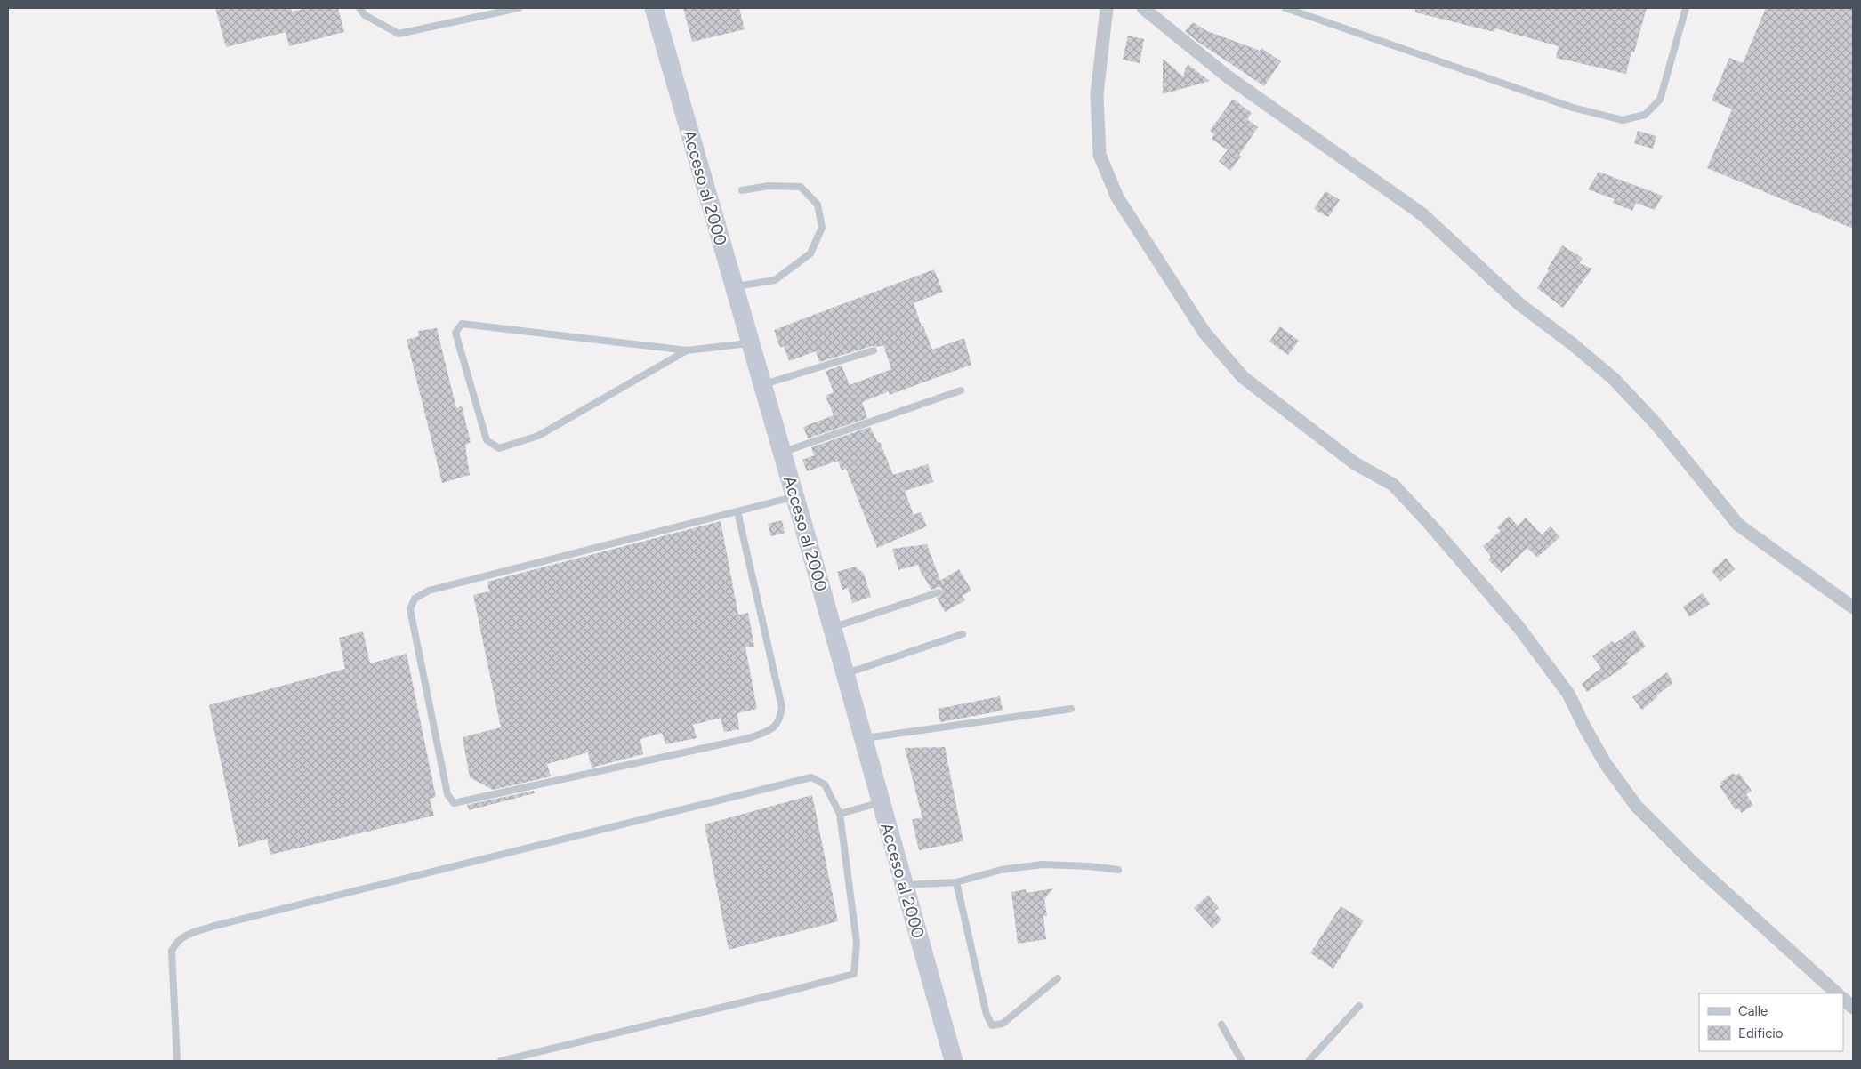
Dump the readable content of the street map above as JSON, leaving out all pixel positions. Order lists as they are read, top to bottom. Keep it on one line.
{"streets":{"street":["Acceso al 2000"]},"legend":["Calle","Edificio"]}
